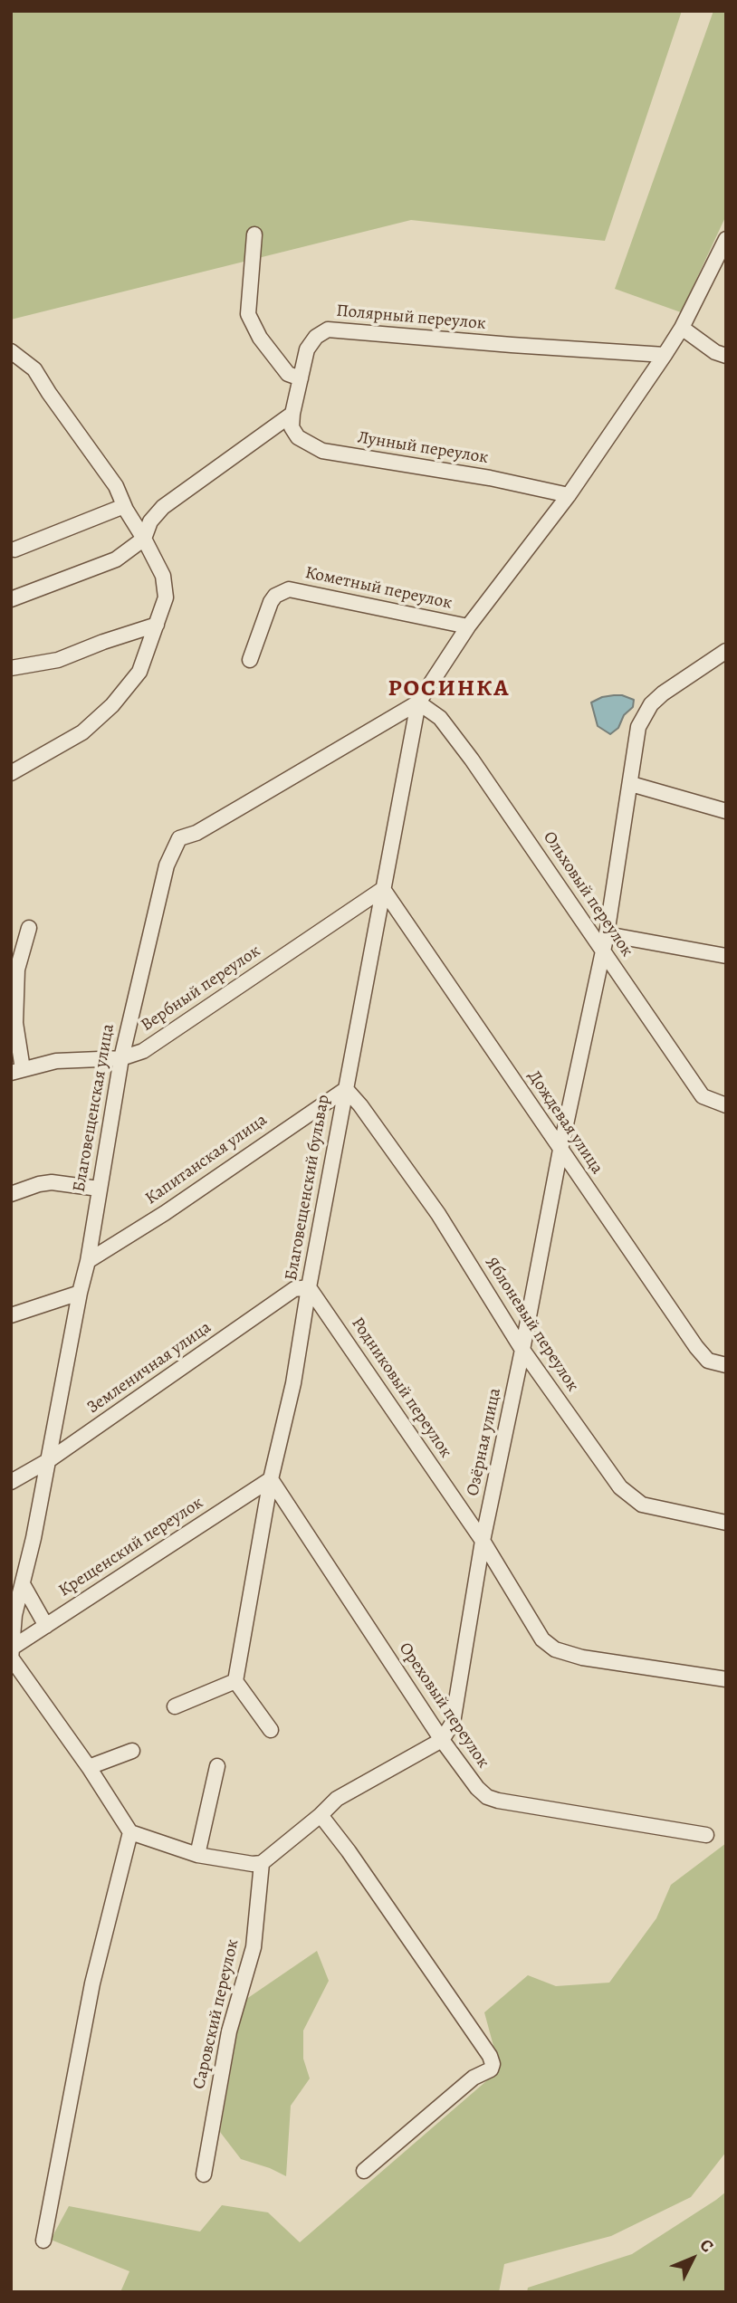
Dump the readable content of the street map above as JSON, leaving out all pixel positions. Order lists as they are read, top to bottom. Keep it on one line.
{"streets":{"street":["Полярный переулок","Лунный переулок","Кометный переулок","Ольховый переулок","Вербный переулок","Благовещенская улица","Дождевая улица","Капитанская улица","Благовещенский бульвар","Яблоневый переулок","Земленичная улица","Родниковый переулок","Озёрная улица","Крещенский переулок","Ореховый переулок","Саровский переулок"]},"crossings":[["Полярный переулок","Лунный переулок"],["Ольховый переулок","Благовещенская улица"],["Ольховый переулок","Благовещенский бульвар"],["Ольховый переулок","Озёрная улица"],["Вербный переулок","Благовещенская улица"],["Вербный переулок","Дождевая улица"],["Вербный переулок","Благовещенский бульвар"],["Благовещенская улица","Капитанская улица"],["Благовещенская улица","Благовещенский бульвар"],["Благовещенская улица","Земленичная улица"],["Благовещенская улица","Крещенский переулок"],["Дождевая улица","Благовещенский бульвар"],["Дождевая улица","Озёрная улица"],["Капитанская улица","Благовещенский бульвар"],["Капитанская улица","Яблоневый переулок"],["Благовещенский бульвар","Яблоневый переулок"],["Благовещенский бульвар","Земленичная улица"],["Благовещенский бульвар","Родниковый переулок"],["Благовещенский бульвар","Крещенский переулок"],["Благовещенский бульвар","Ореховый переулок"],["Яблоневый переулок","Озёрная улица"],["Земленичная улица","Родниковый переулок"],["Родниковый переулок","Озёрная улица"],["Озёрная улица","Ореховый переулок"],["Крещенский переулок","Ореховый переулок"]],"districts":["РОСИНКА"],"north":"top right"}
